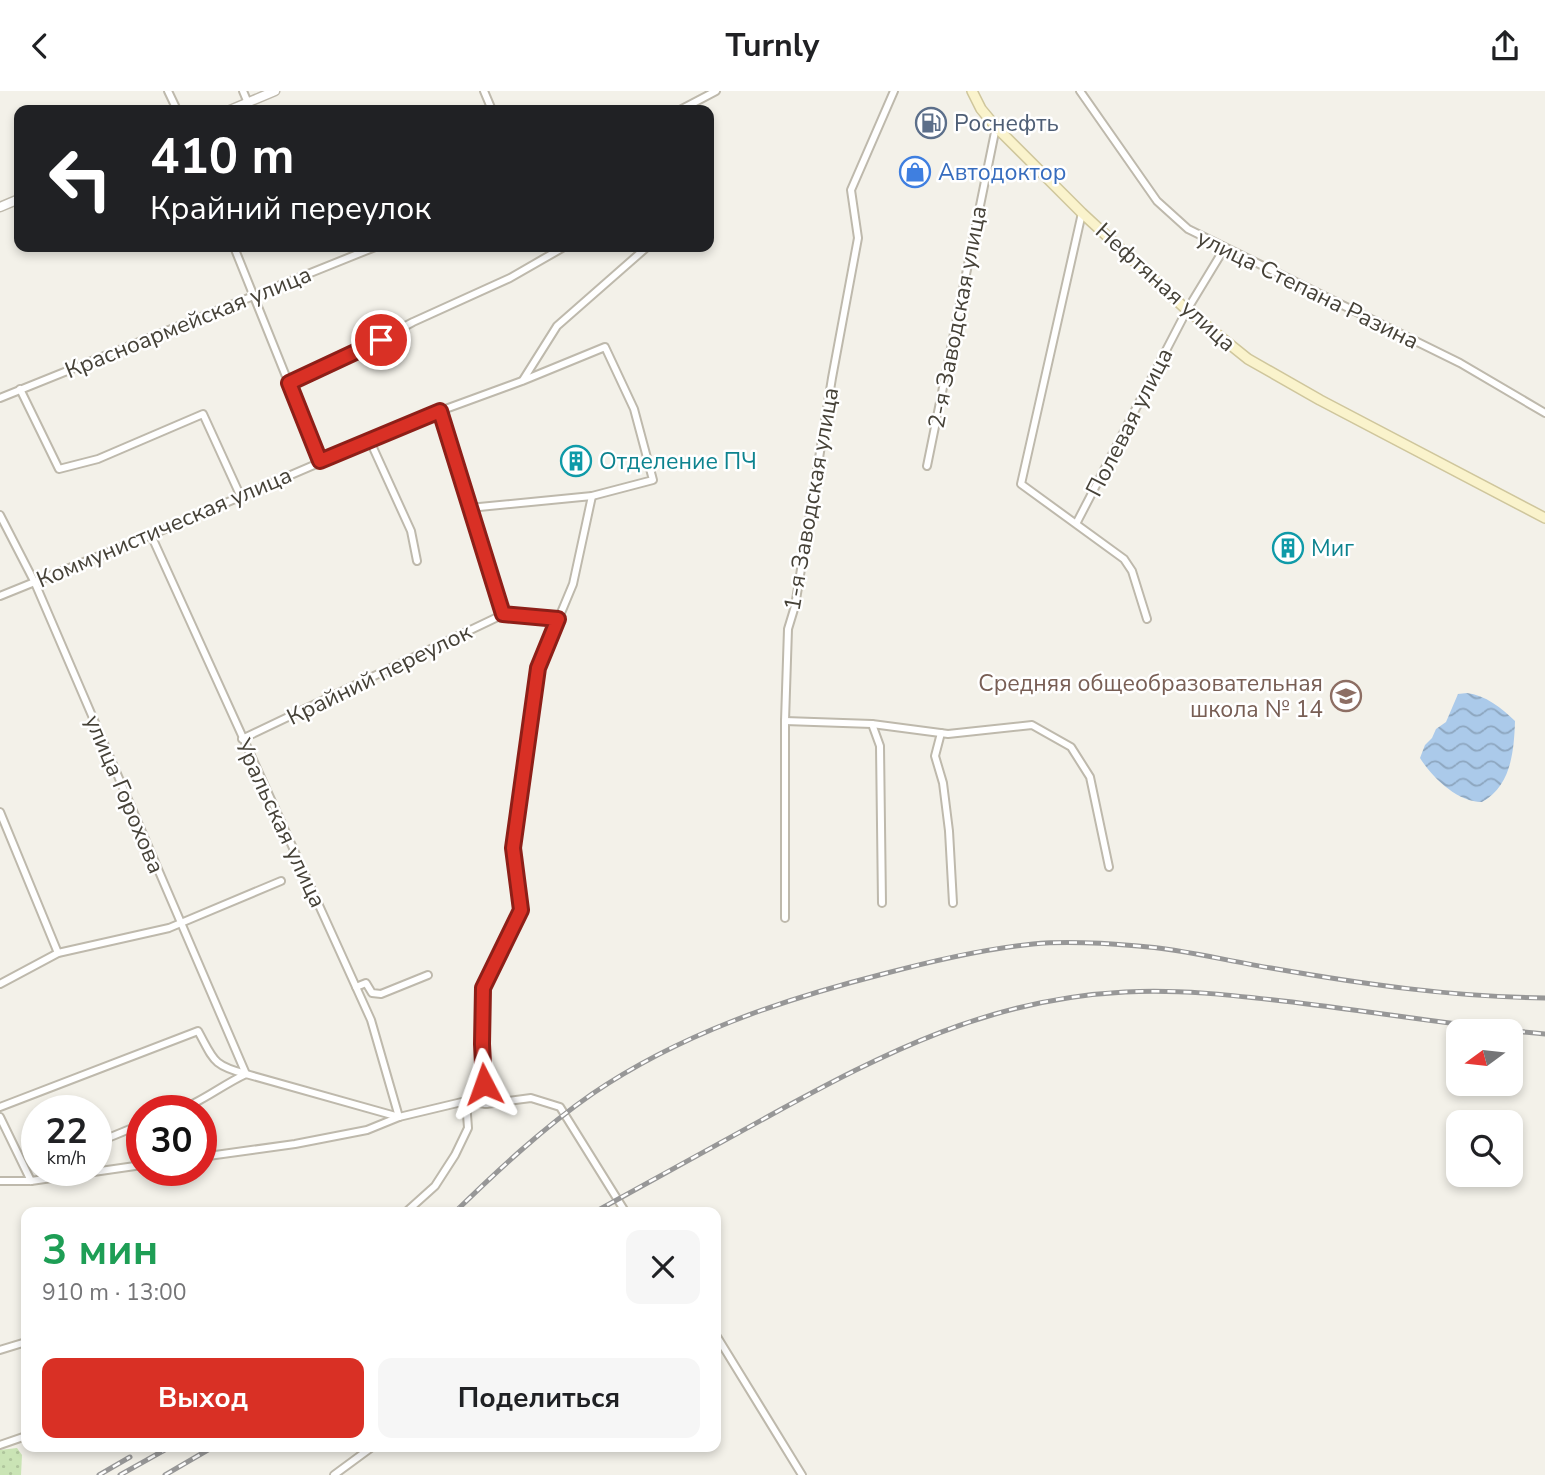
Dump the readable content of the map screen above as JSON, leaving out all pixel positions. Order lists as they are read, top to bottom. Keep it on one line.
{"streets":{"main road":["Нефтяная улица"],"street":["улица Степана Разина","2-я Заводская улица","Красноармейская улица","Полевая улица","1-я Заводская улица","Коммунистическая улица","Крайний переулок","улица Горохова","Уральская улица"]},"crossings":[["Нефтяная улица","2-я Заводская улица"],["Нефтяная улица","Полевая улица"],["улица Степана Разина","Полевая улица"],["Коммунистическая улица","улица Горохова"],["Коммунистическая улица","Уральская улица"],["Крайний переулок","Уральская улица"]],"places":{"fuel station":["Роснефть"],"shop":["Автодоктор"],"building":["Отделение ПЧ","Миг"],"school or university":["Средняя общеобразовательная школа № 14"]},"north":"left","page":{"header":"Turnly","turn":["410 m","Крайний переулок"],"speed":"22 km/h","limit":"30","heading":["3 мин","910 m · 13:00"],"buttons":["Выход","Поделиться"]}}
